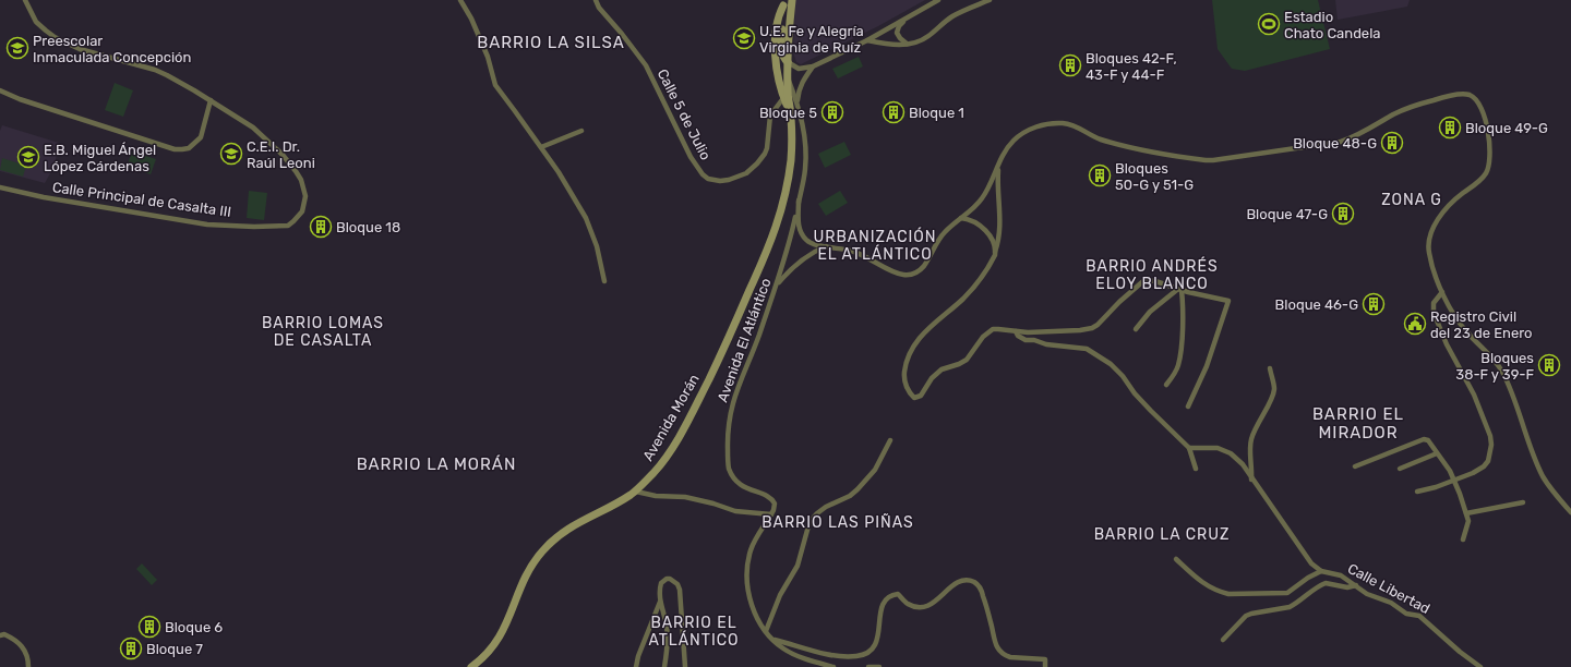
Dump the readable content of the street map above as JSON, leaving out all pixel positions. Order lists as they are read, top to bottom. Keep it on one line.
{"streets":{"main road":["Avenida Morán"],"street":["Calle 5 de Julio","Calle Principal de Casalta III","Avenida El Atlántico","Calle Libertad"]},"crossings":[["Calle 5 de Julio","Avenida Morán"],["Avenida El Atlántico","Avenida Morán"]],"districts":["BARRIO LA SILSA","ZONA G","URBANIZACIÓN EL ATLÁNTICO","BARRIO ANDRÉS ELOY BLANCO","BARRIO LOMAS DE CASALTA","BARRIO EL MIRADOR","BARRIO LA MORÁN","BARRIO LAS PIÑAS","BARRIO LA CRUZ","BARRIO EL ATLÁNTICO"],"places":{"sports":["Estadio Chato Candela"],"school or university":["U.E. Fe y Alegría Virginia de Ruíz","Preescolar Inmaculada Concepción","C.E.I. Dr. Raúl Leoni","E.B. Miguel Ángel López Cárdenas"],"building":["Bloques 42-F, 43-F y 44-F","Bloque 5","Bloque 1","Bloque 49-G","Bloque 48-G","Bloques 50-G y 51-G","Bloque 47-G","Bloque 18","Bloque 46-G","Bloques 38-F y 39-F","Bloque 6","Bloque 7"],"public building":["Registro Civil del 23 de Enero"]}}
